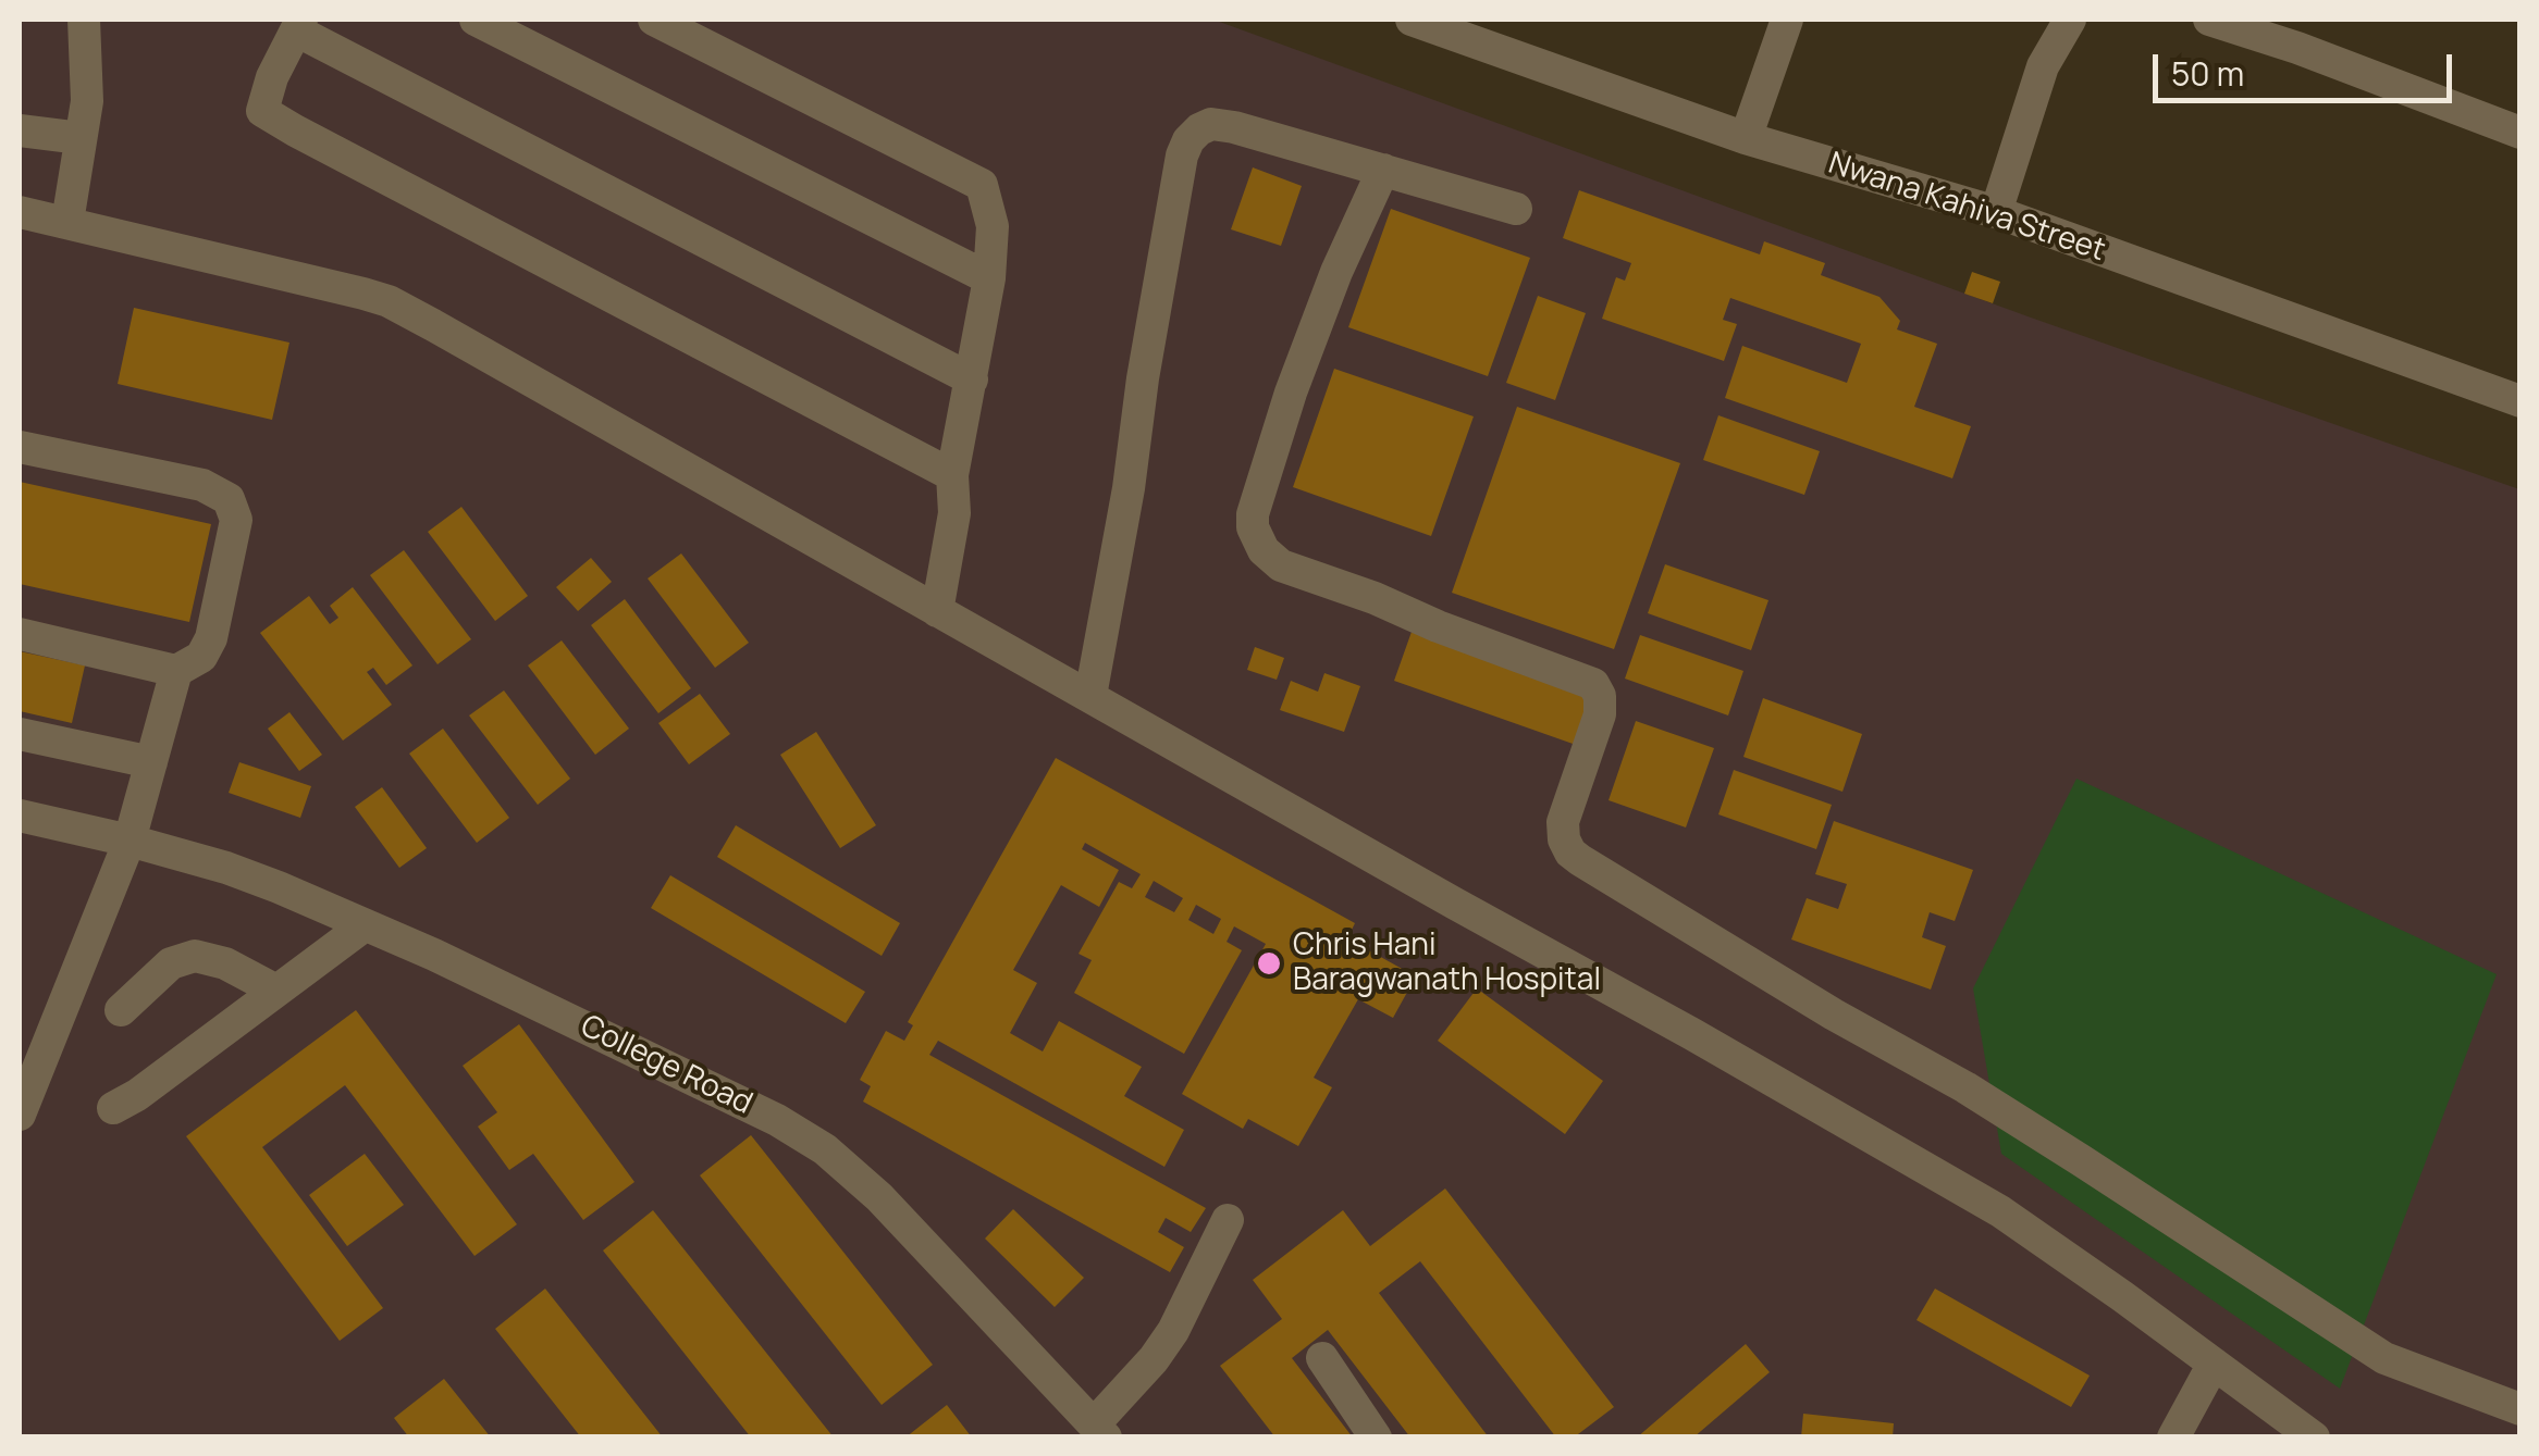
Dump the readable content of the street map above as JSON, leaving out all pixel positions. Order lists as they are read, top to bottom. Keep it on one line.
{"streets":{"street":["Nwana Kahiva Street","College Road"]},"places":["Chris Hani Baragwanath Hospital"],"scale_bar":"50 m"}
